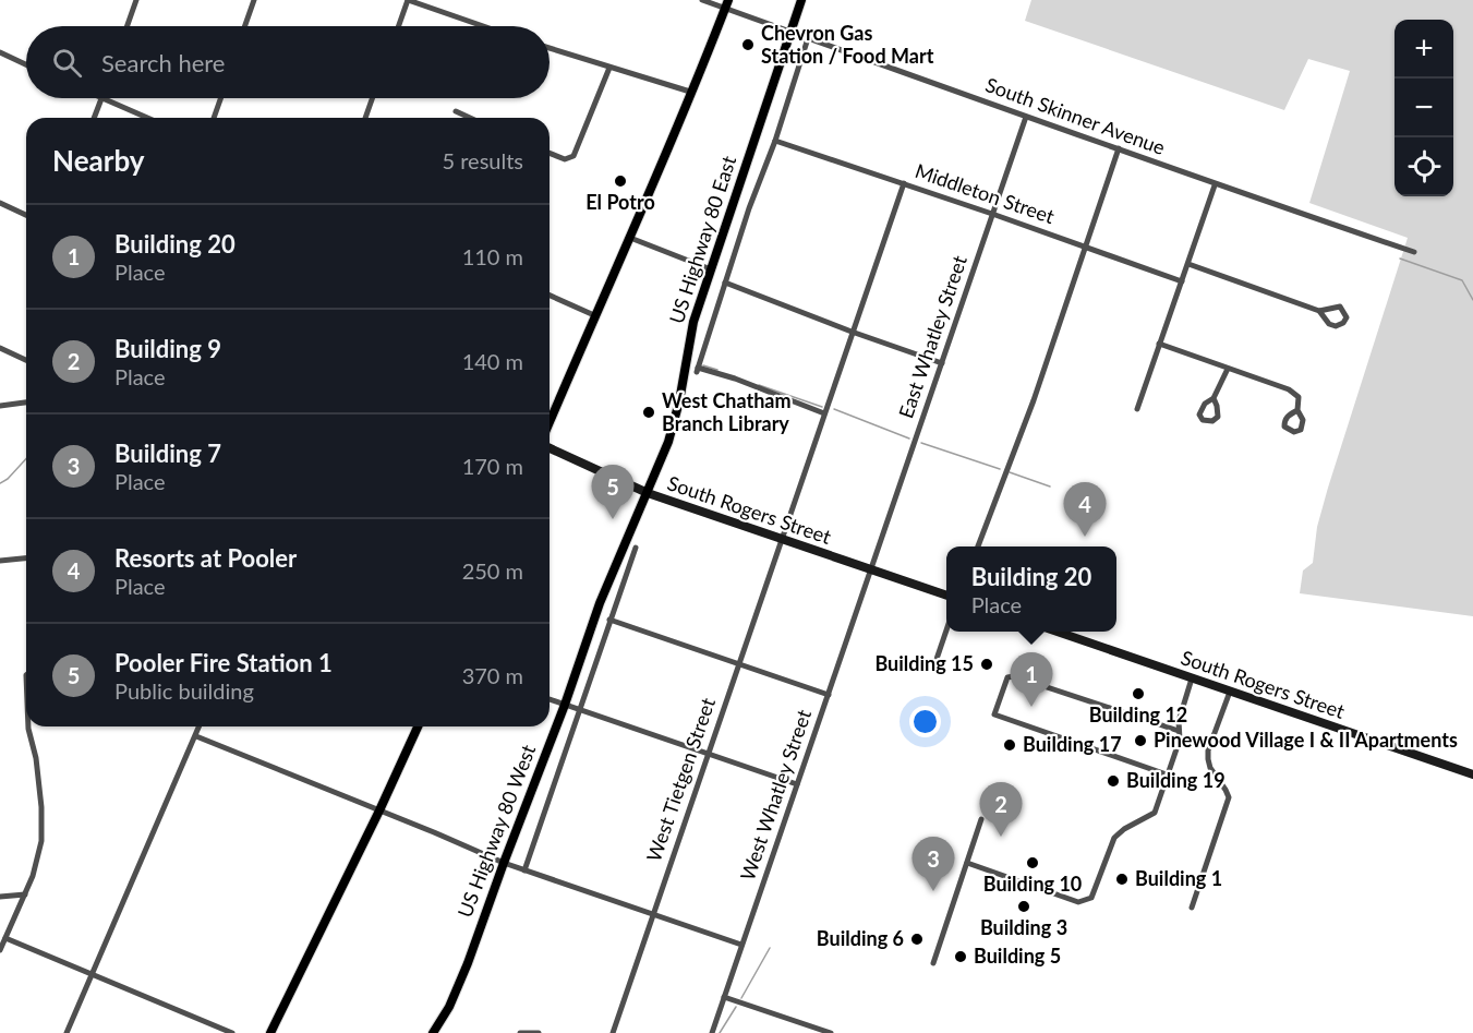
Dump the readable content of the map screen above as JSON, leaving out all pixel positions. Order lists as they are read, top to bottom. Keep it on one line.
{"streets":{"main road":["US Highway 80 East","US Highway 80 West"],"street":["South Skinner Avenue","Middleton Street","East Whatley Street","South Rogers Street","West Tietgen Street","West Whatley Street"]},"crossings":[["South Skinner Avenue","US Highway 80 East"],["South Skinner Avenue","East Whatley Street"],["Middleton Street","East Whatley Street"],["Middleton Street","West Tietgen Street"],["US Highway 80 East","South Rogers Street"],["US Highway 80 East","US Highway 80 West"],["East Whatley Street","South Rogers Street"],["East Whatley Street","West Whatley Street"],["South Rogers Street","West Tietgen Street"],["South Rogers Street","West Whatley Street"],["South Rogers Street","US Highway 80 West"]],"places":["Chevron Gas Station / Food Mart","El Potro","West Chatham Branch Library","Building 15","Building 12","Pinewood Village I & II Apartments","Building 17","Building 19","Building 10","Building 1","Building 3","Building 6","Building 5"],"page":{"map_buttons":["+","−"],"search":"Search here","heading":["Nearby","5 results"],"list":[{"mark":"1","name":"Building 20","note":"Place","value":"110 m"},{"mark":"2","name":"Building 9","note":"Place","value":"140 m"},{"mark":"3","name":"Building 7","note":"Place","value":"170 m"},{"mark":"4","name":"Resorts at Pooler","note":"Place","value":"250 m"},{"mark":"5","name":"Pooler Fire Station 1","note":"Public building","value":"370 m"}],"pins":["5","4","1","2","3"],"popup":["Building 20","Place"]}}
